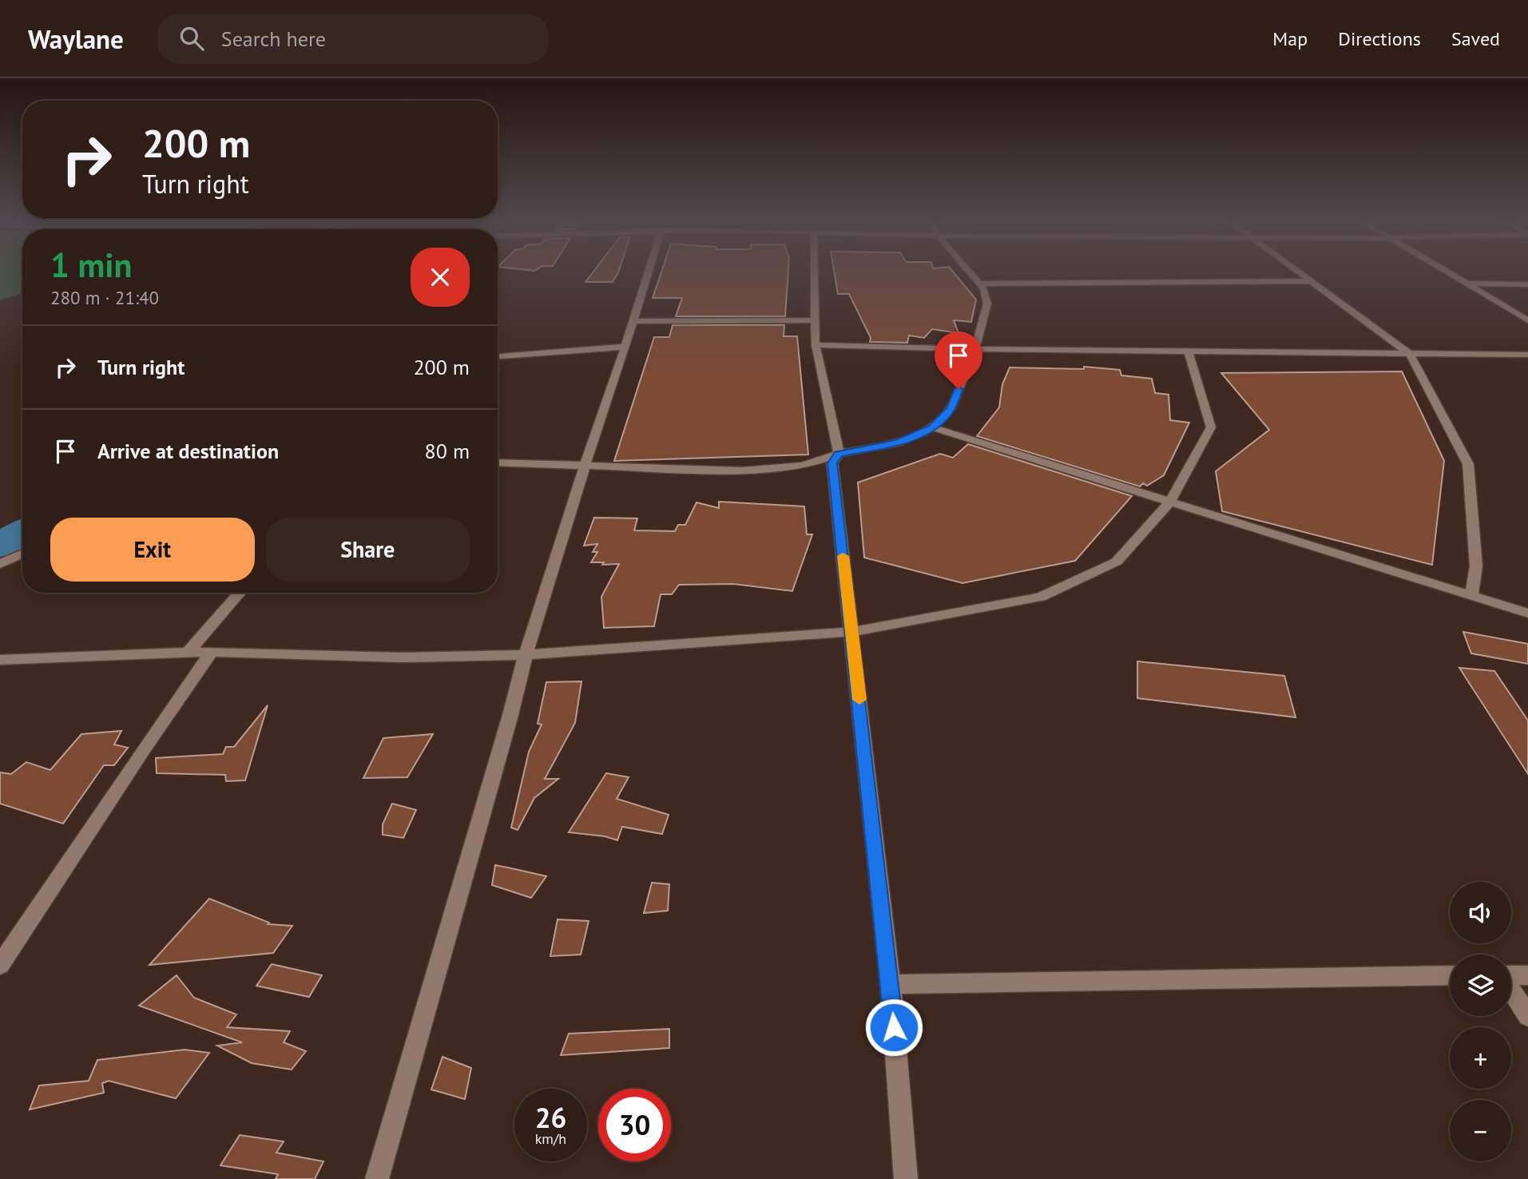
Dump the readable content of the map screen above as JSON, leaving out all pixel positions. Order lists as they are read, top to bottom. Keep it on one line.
{"page":{"header":"Waylane","search":"Search here","nav":["Map","Directions","Saved"],"turn":["200 m","Turn right"],"heading":["1 min","280 m · 21:40"],"list":[{"name":"Turn right","value":"200 m"},{"name":"Arrive at destination","value":"80 m"}],"buttons":["Exit","Share"],"map_buttons":["+","−"],"speed":"26 km/h","limit":"30"}}
